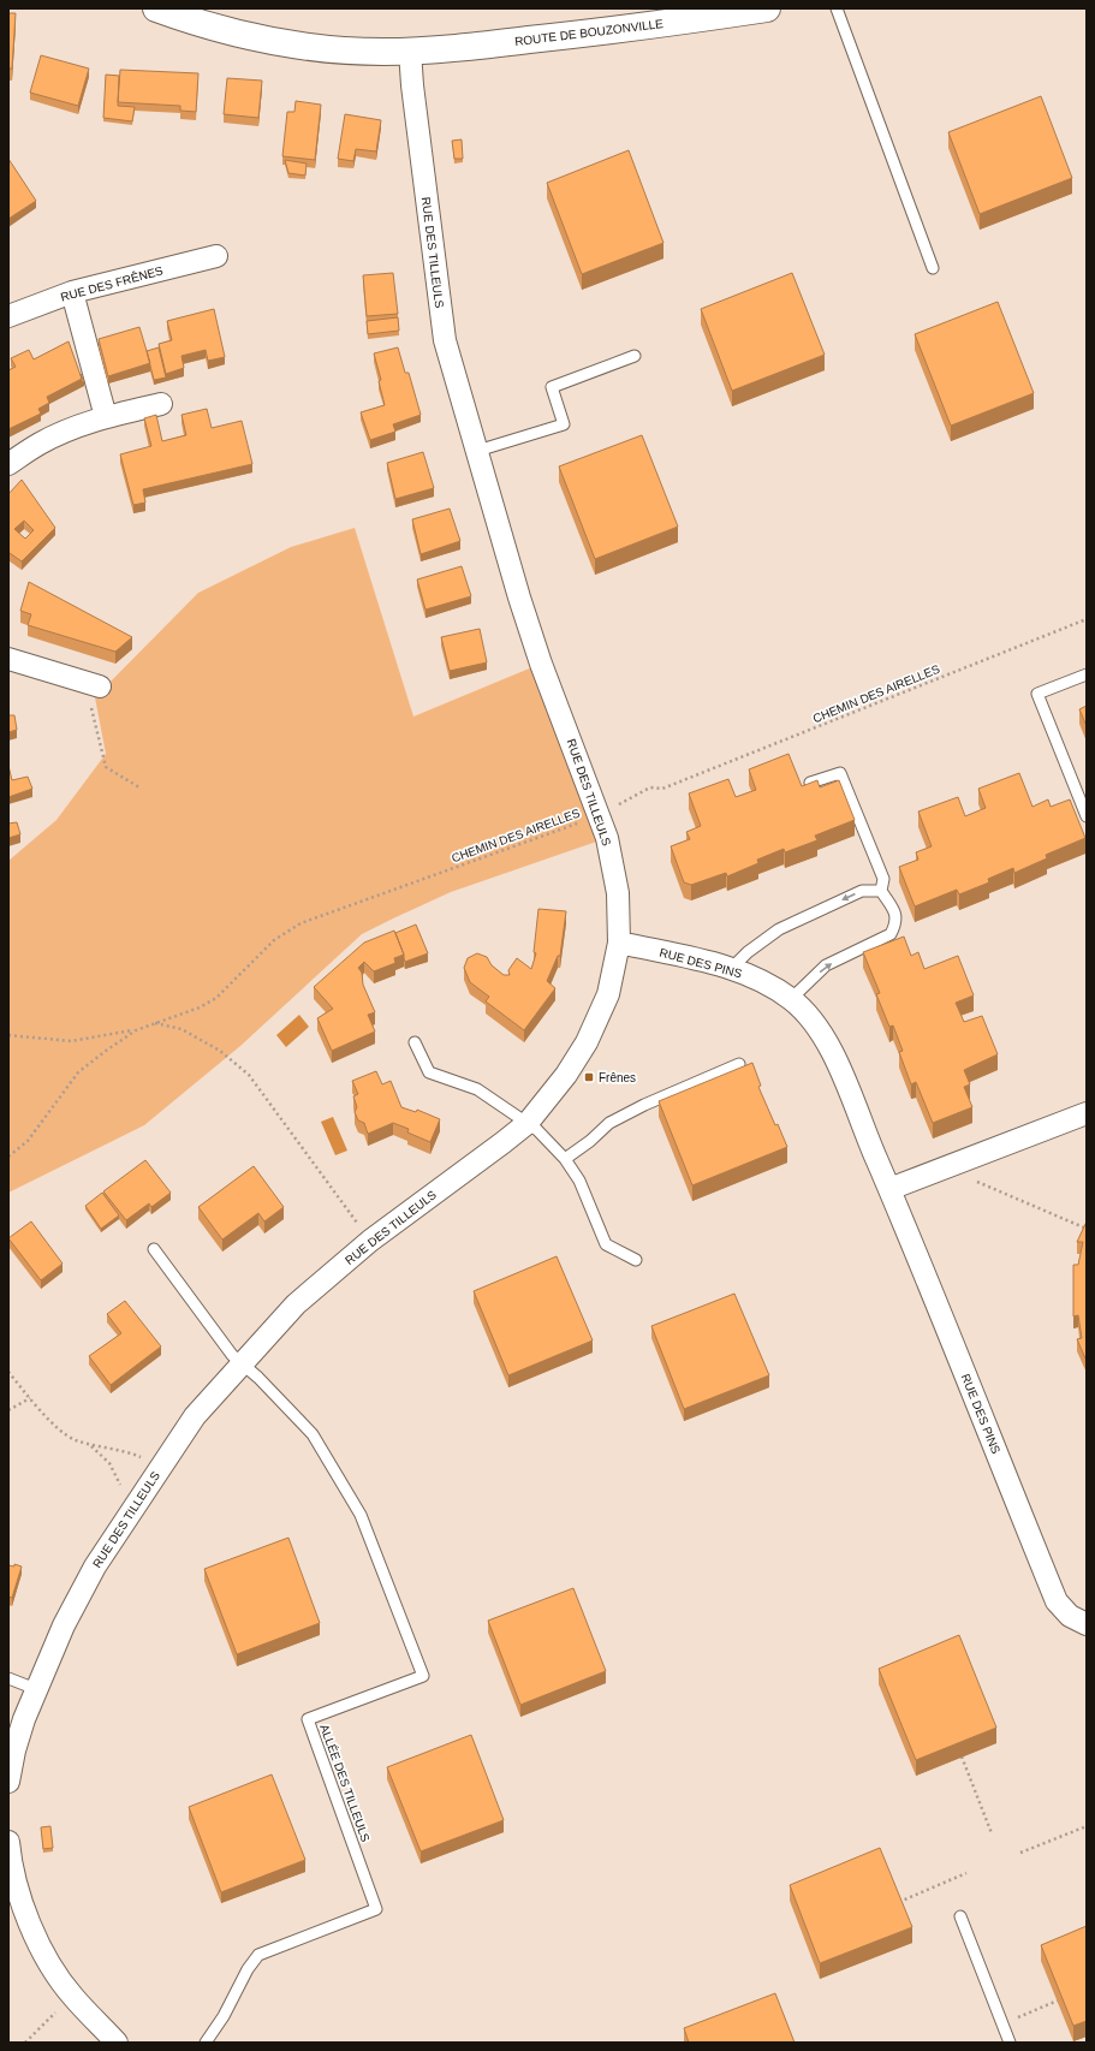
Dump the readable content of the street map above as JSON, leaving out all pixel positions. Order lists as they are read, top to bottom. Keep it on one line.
{"streets":{"main road":["ROUTE DE BOUZONVILLE"],"street":["RUE DES TILLEULS","RUE DES FRÊNES","RUE DES PINS"],"lane":["ALLÉE DES TILLEULS"],"path":["CHEMIN DES AIRELLES"]},"crossings":[["ROUTE DE BOUZONVILLE","RUE DES TILLEULS"],["RUE DES TILLEULS","CHEMIN DES AIRELLES"],["RUE DES TILLEULS","RUE DES PINS"],["RUE DES TILLEULS","ALLÉE DES TILLEULS"]],"places":{"transit":["Frênes"]}}
